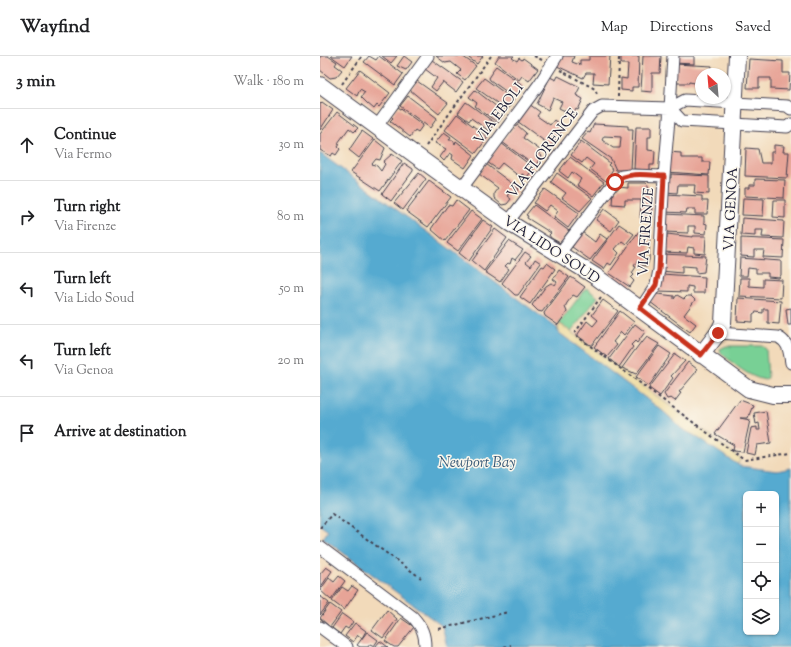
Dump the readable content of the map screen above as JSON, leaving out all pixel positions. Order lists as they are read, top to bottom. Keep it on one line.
{"streets":{"street":["VIA EBOLI","VIA FLORENCE","VIA GENOA","VIA FIRENZE","VIA LIDO SOUD"]},"crossings":[["VIA EBOLI","VIA LIDO SOUD"],["VIA FLORENCE","VIA LIDO SOUD"],["VIA GENOA","VIA LIDO SOUD"],["VIA FIRENZE","VIA LIDO SOUD"]],"water":["Newport Bay"],"north":"top left","page":{"header":"Wayfind","nav":["Map","Directions","Saved"],"heading":["3 min","Walk · 180 m"],"list":[["Continue","Via Fermo","30 m"],["Turn right","Via Firenze","80 m"],["Turn left","Via Lido Soud","50 m"],["Turn left","Via Genoa","20 m"],"Arrive at destination"],"map_buttons":["+","−"]}}
